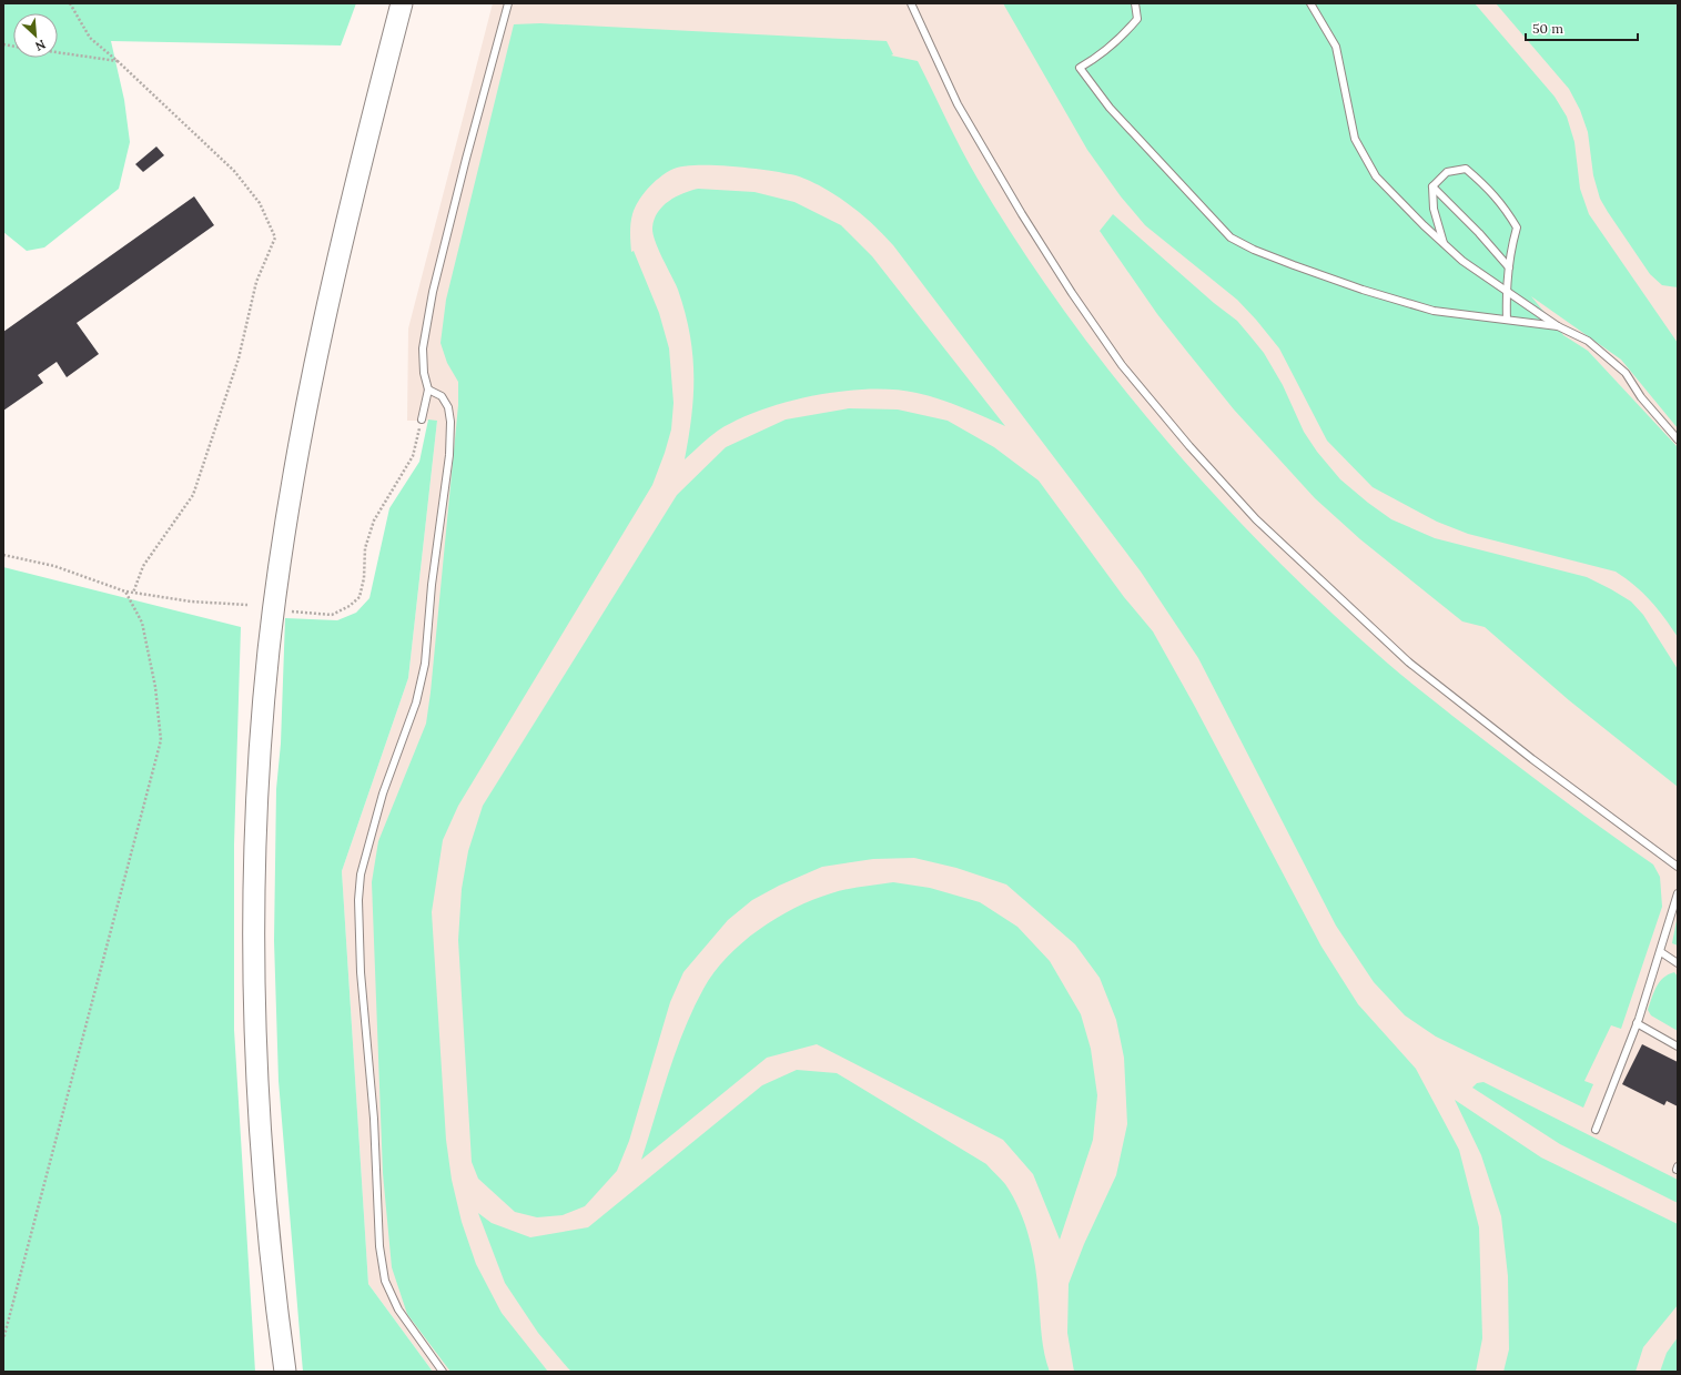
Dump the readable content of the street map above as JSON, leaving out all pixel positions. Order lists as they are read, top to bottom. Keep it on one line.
{"scale_bar":"50 m","north":"bottom right"}
